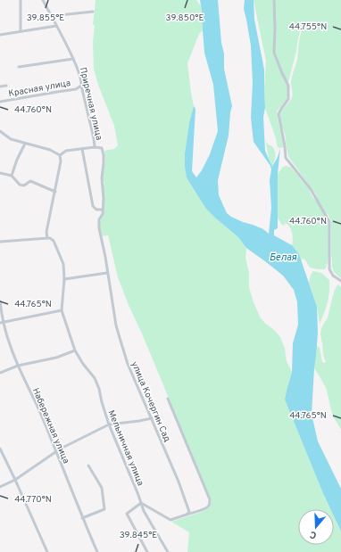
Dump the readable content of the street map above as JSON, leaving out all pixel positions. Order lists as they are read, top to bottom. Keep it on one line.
{"streets":{"street":["Красная улица","Приречная улица","улица Кочергин Сад","Набережная улица","Мельничная улица"]},"crossings":[["Красная улица","Приречная улица"],["Приречная улица","улица Кочергин Сад"]],"water":["Белая"],"north":"bottom","coordinates":["39.850°E","39.855°E","44.755°N","44.760°N","44.765°N","44.770°N","39.845°E"]}
